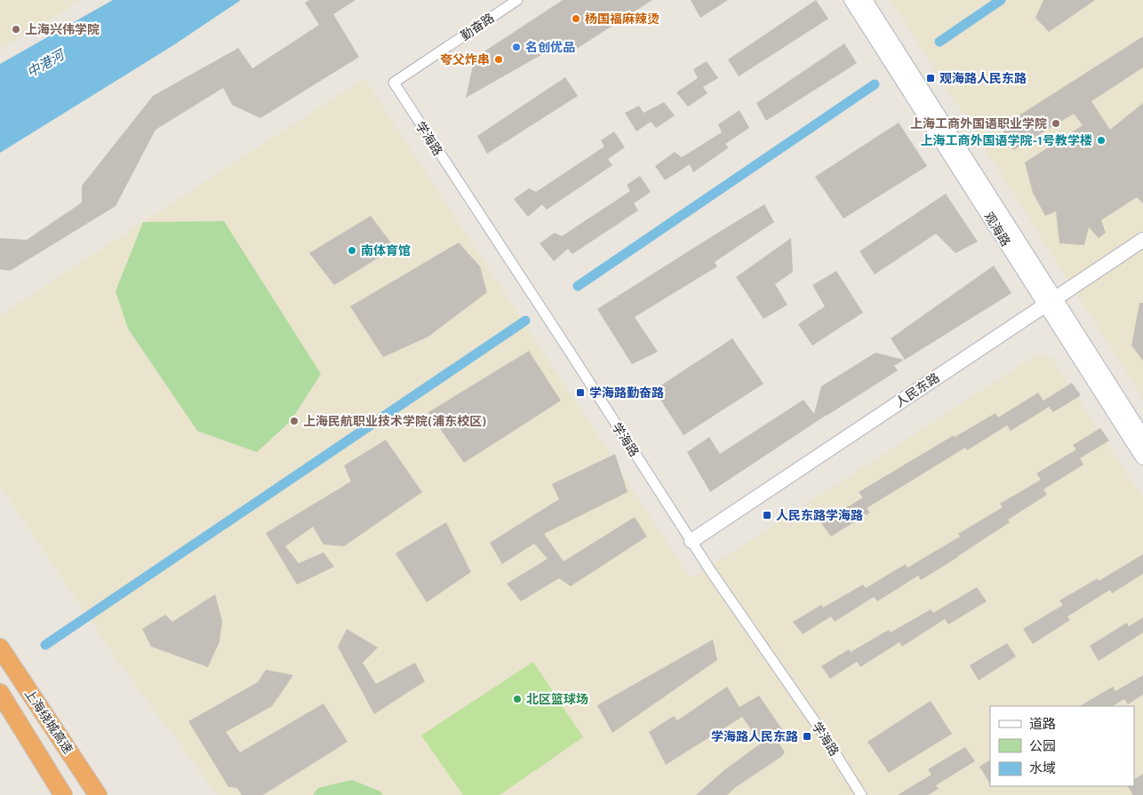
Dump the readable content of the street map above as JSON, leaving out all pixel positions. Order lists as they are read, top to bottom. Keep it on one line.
{"streets":{"highway":["上海绕城高速"],"main road":["观海路","人民东路"],"street":["勤奋路","学海路"]},"crossings":[["勤奋路","学海路"],["学海路","人民东路"],["观海路","人民东路"]],"water":["中港河"],"places":{"other":["杨国福麻辣烫","上海兴伟学院","名创优品","夸父炸串","上海工商外国语职业学院","上海工商外国语学院-1号教学楼","南体育馆","上海民航职业技术学院(浦东校区)","北区篮球场"],"transit":["观海路人民东路","学海路勤奋路","人民东路学海路","学海路人民东路"]},"legend":["道路","公园","水域"]}
